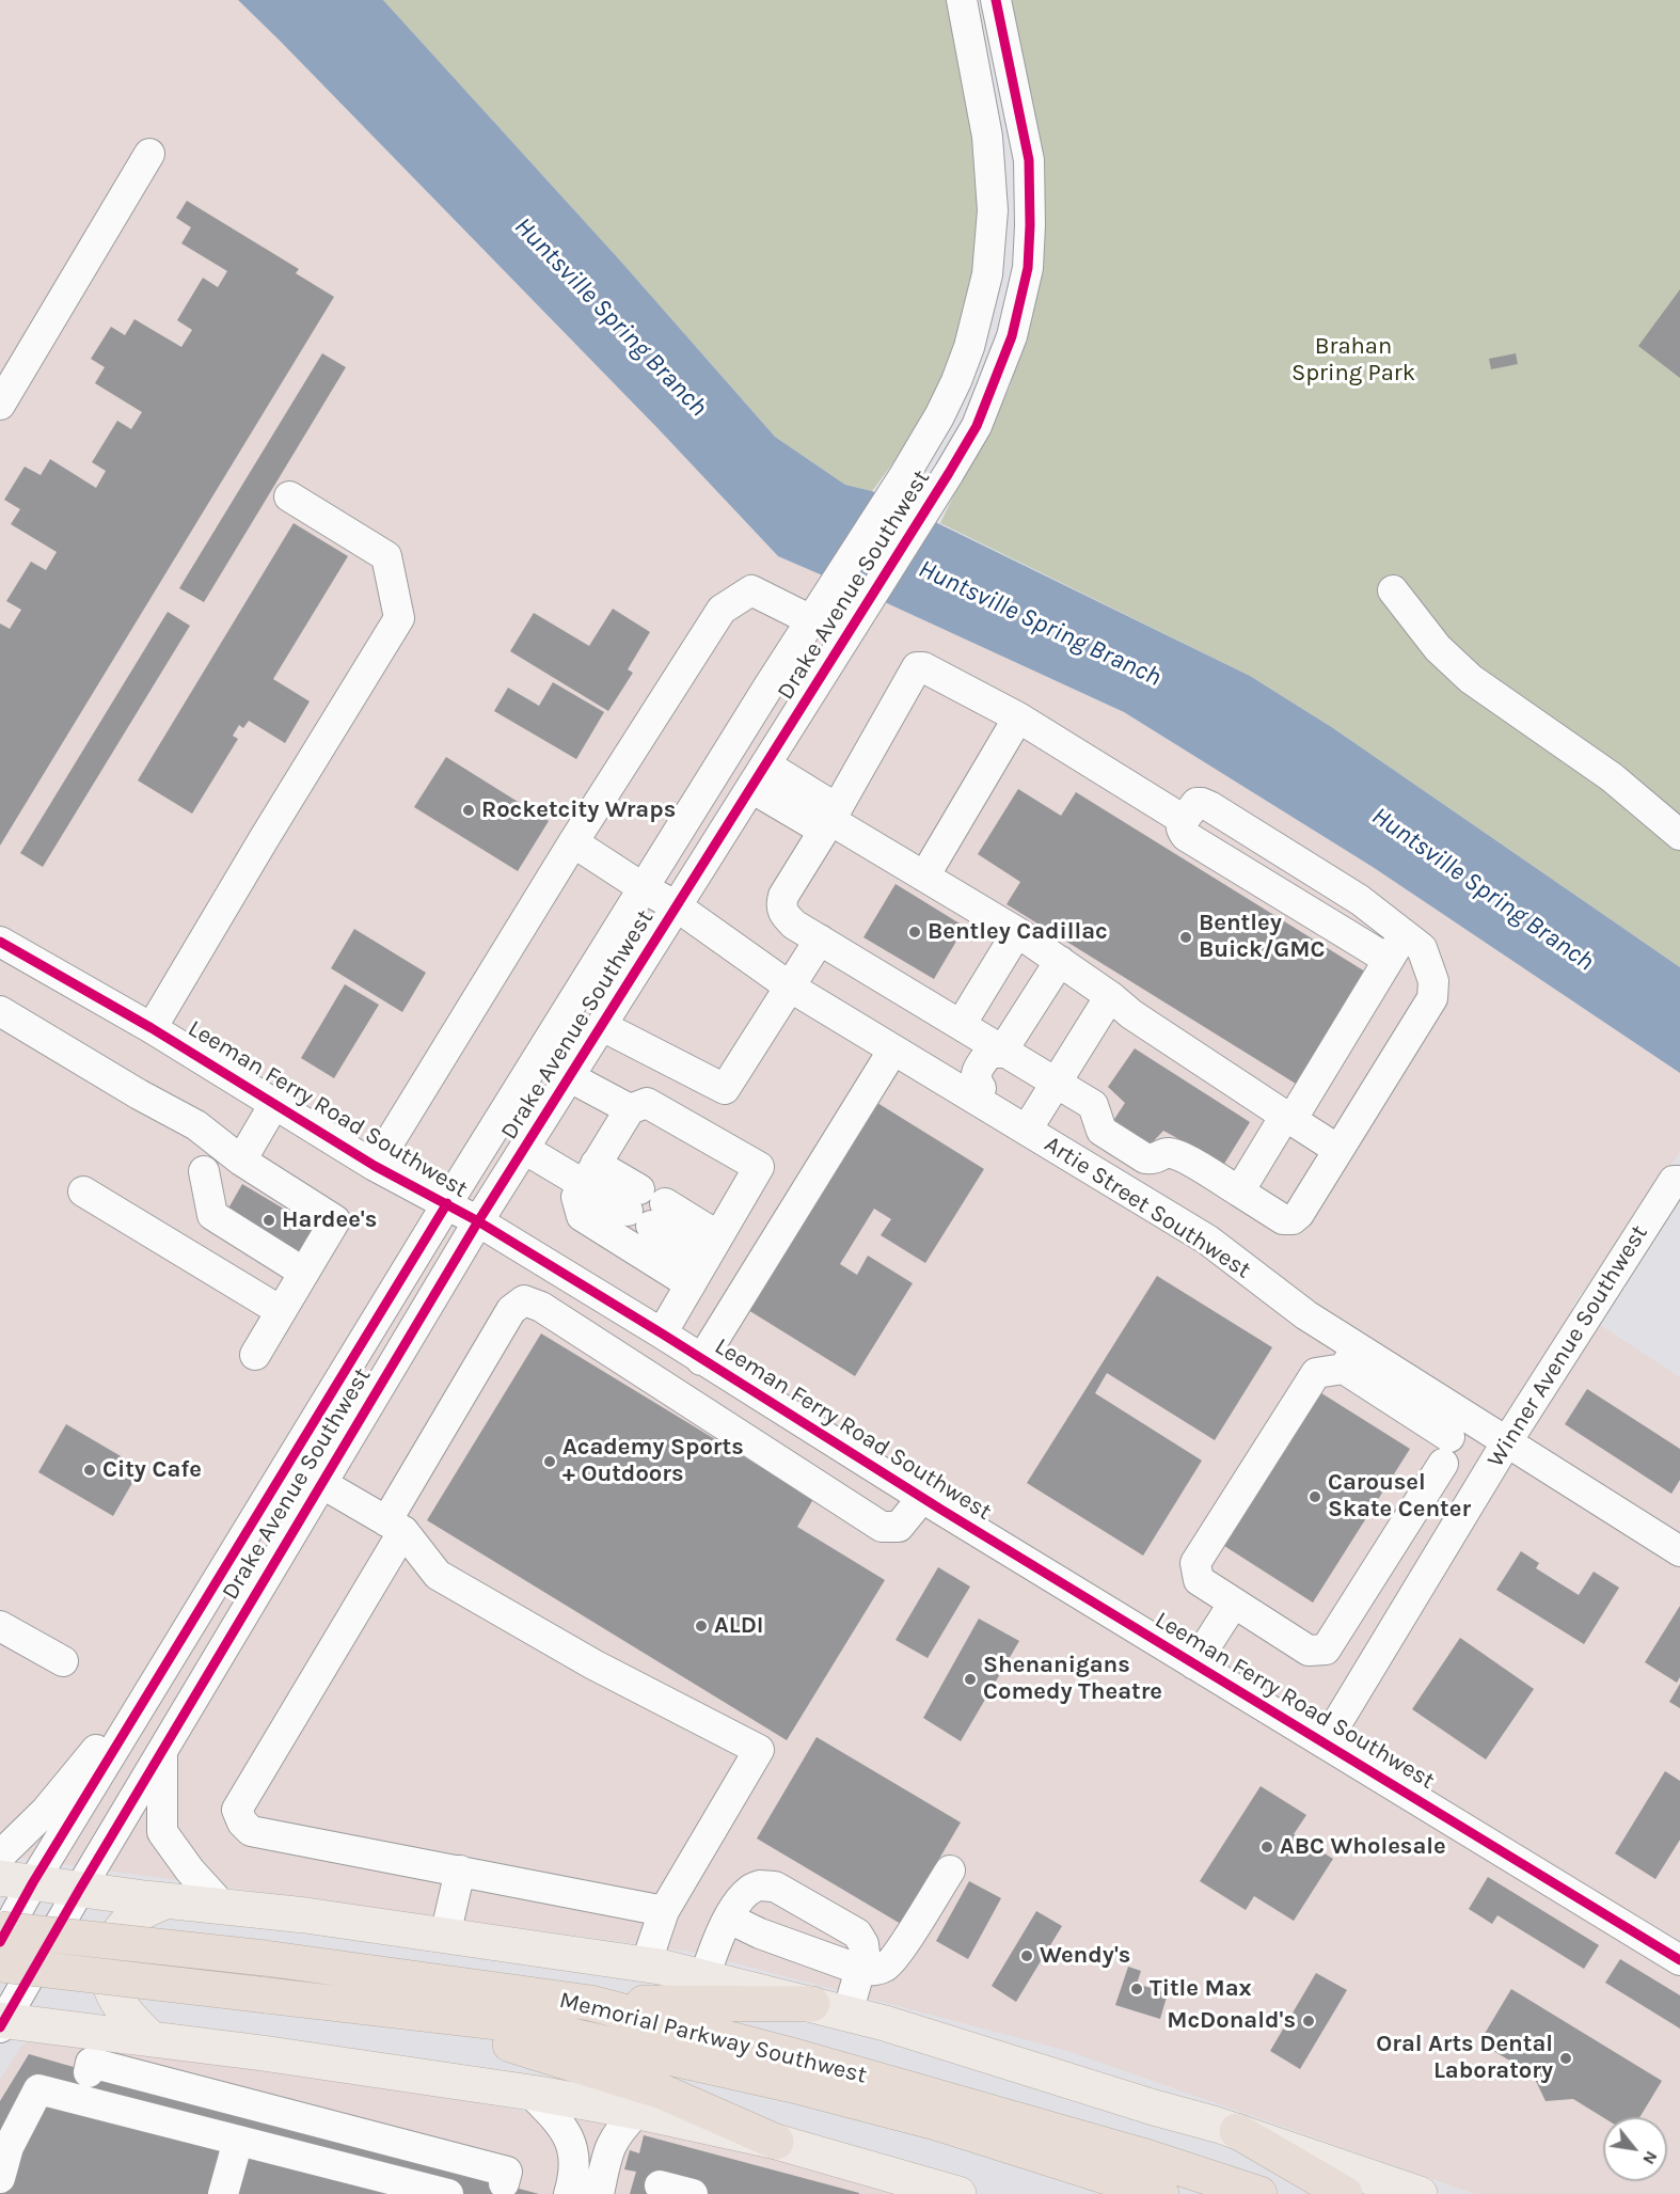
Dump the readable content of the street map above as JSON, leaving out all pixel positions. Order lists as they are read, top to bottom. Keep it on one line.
{"streets":{"highway":["Memorial Parkway Southwest"],"street":["Drake Avenue Southwest","Leeman Ferry Road Southwest","Artie Street Southwest","Winner Avenue Southwest"]},"crossings":[["Drake Avenue Southwest","Leeman Ferry Road Southwest"],["Drake Avenue Southwest","Artie Street Southwest"],["Leeman Ferry Road Southwest","Winner Avenue Southwest"],["Artie Street Southwest","Winner Avenue Southwest"]],"water":["Huntsville Spring Branch"],"parks":["Brahan Spring Park"],"places":["Rocketcity Wraps","Bentley Cadillac","Bentley Buick/GMC","Hardee's","Academy Sports + Outdoors","City Cafe","Carousel Skate Center","ALDI","Shenanigans Comedy Theatre","ABC Wholesale","Wendy's","Title Max","McDonald's","Oral Arts Dental Laboratory"],"north":"bottom right"}
